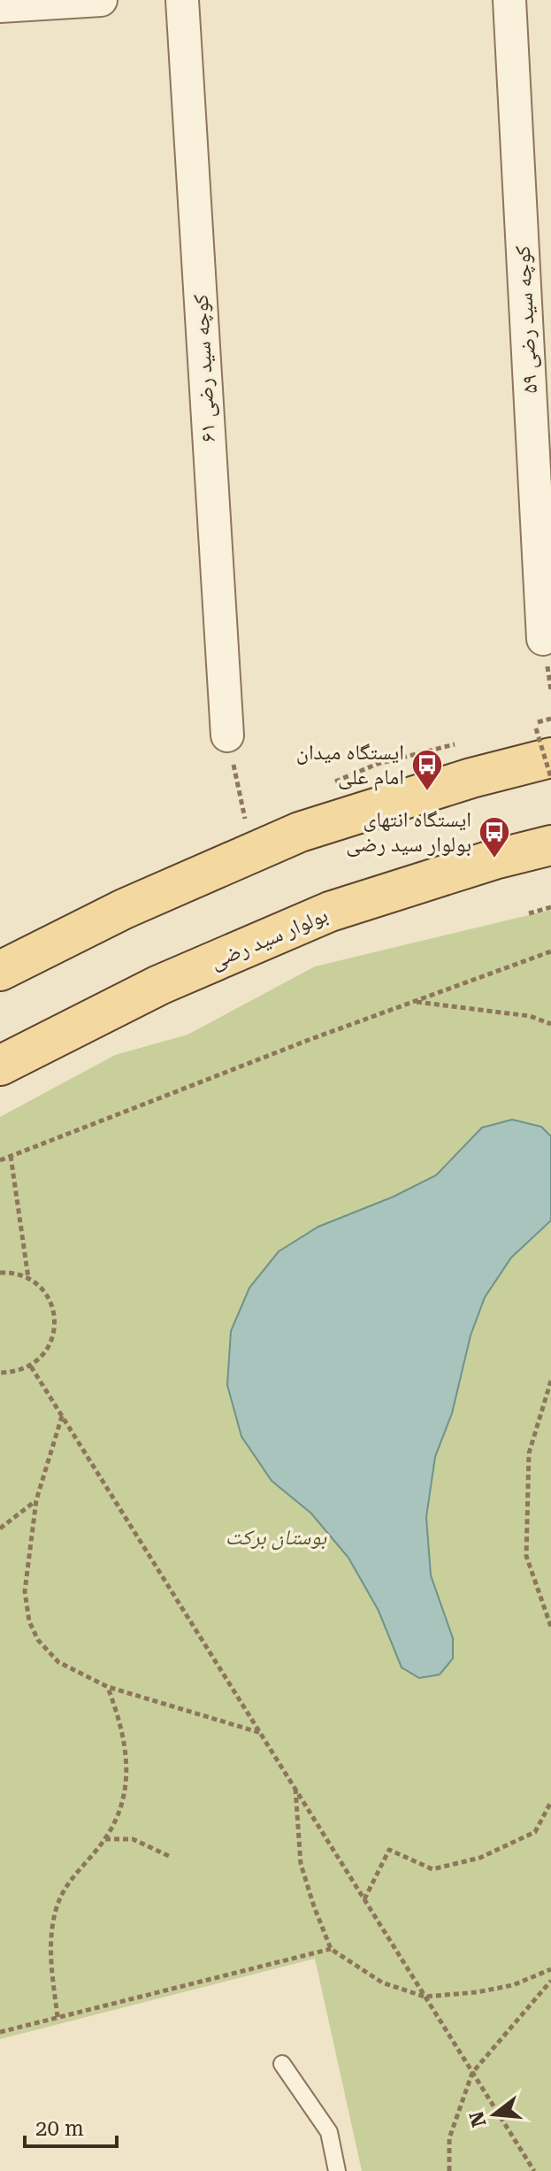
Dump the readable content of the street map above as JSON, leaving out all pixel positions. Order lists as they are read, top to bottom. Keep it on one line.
{"streets":{"main road":["بولوار سید رضی"],"street":["کوچه سید رضی ۵۹","کوچه سید رضی ۶۱"]},"parks":["بوستان برکت"],"places":{"bus stop":["ایستگاه میدان امام علی","ایستگاه انتهای بولوار سید رضی"]},"scale_bar":"20 m","north":"left"}
